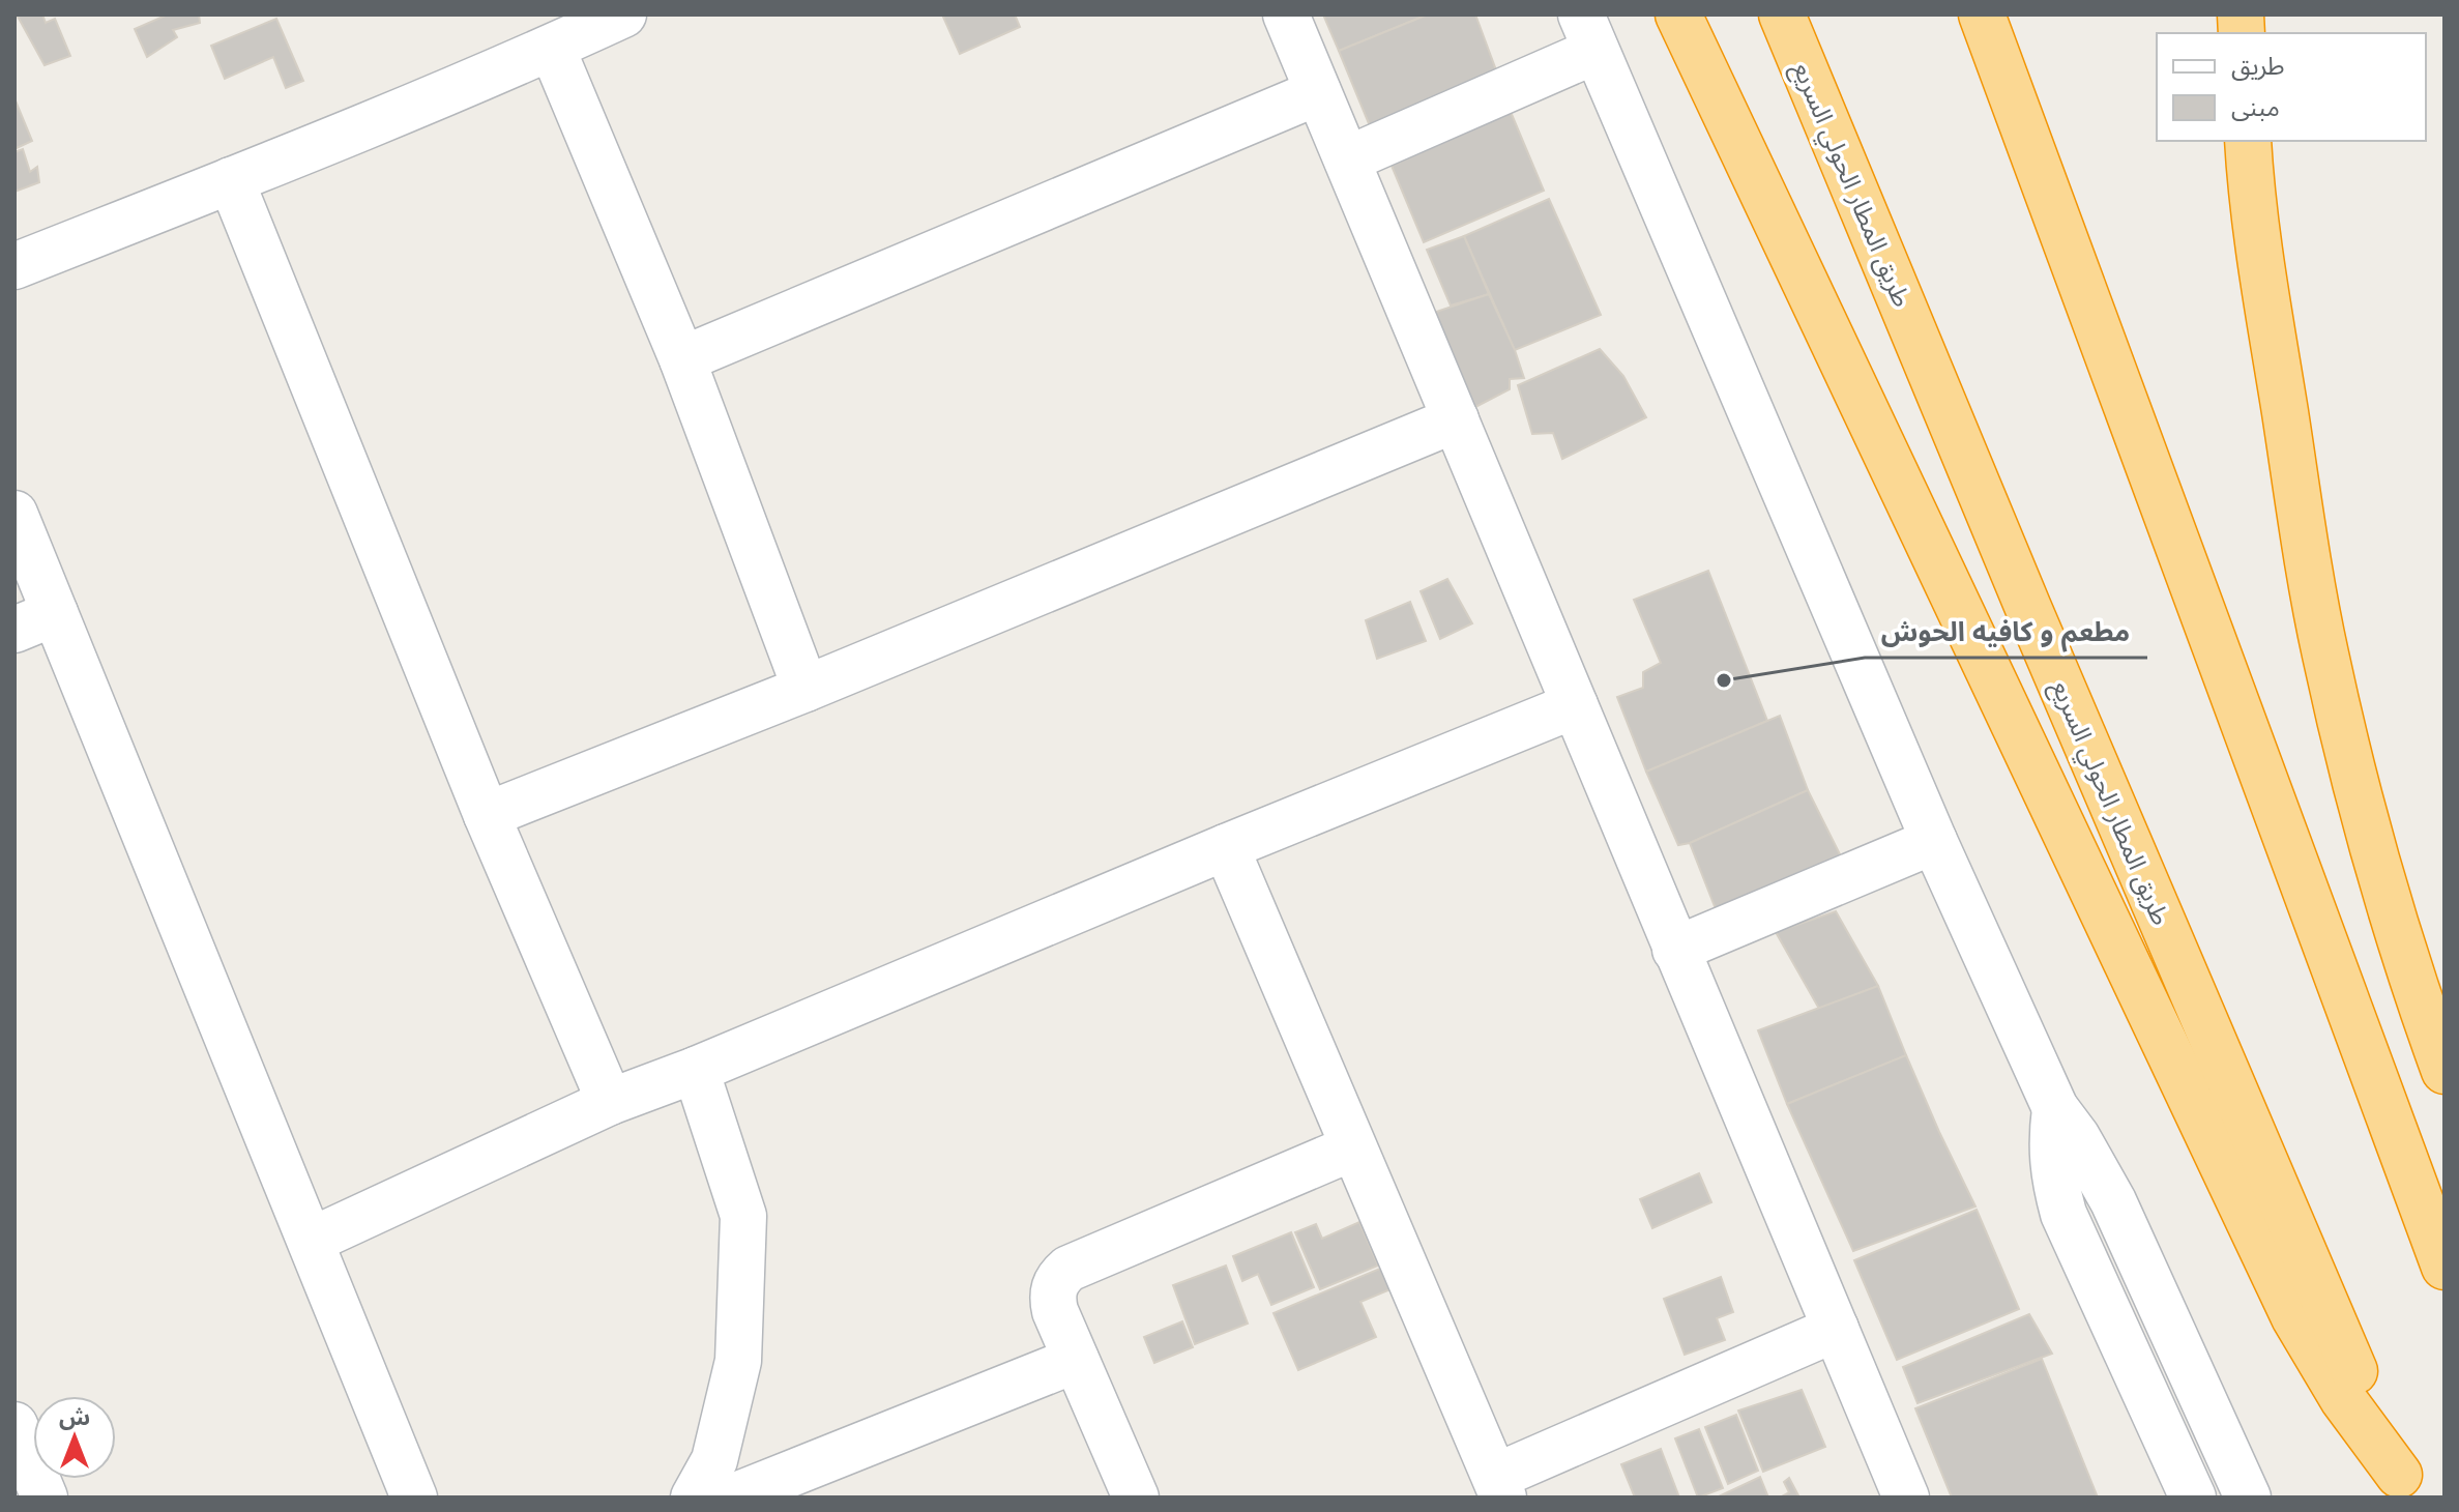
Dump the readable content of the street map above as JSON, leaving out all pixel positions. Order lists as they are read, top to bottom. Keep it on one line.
{"streets":{"highway":["طريق المطار الحولي السريع"]},"places":["مطعم و كافيه الحوش"],"legend":["طريق","مبنى"],"north":"top"}
